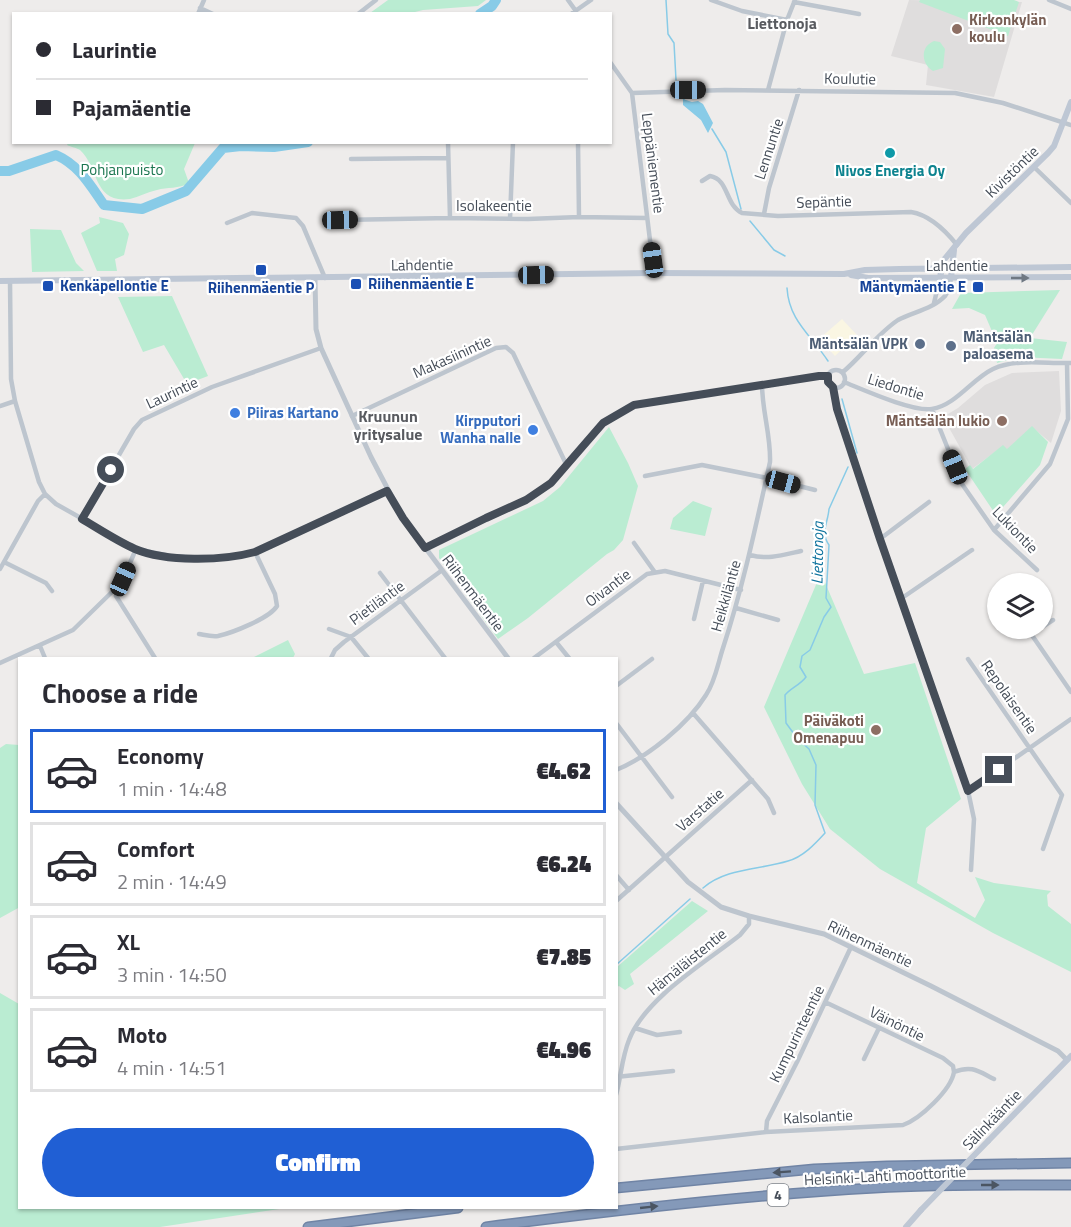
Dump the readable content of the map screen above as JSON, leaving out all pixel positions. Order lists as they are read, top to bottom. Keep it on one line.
{"streets":{"highway":["Helsinki-Lahti moottoritie","4"],"main road":["Kivistöntie","Lahdentie","Sälinkääntie"],"street":["Koulutie","Lennuntie","Leppäniementie","Sepäntie","Isolakeentie","Makasiinintie","Liedontie","Laurintie","Lukiontie","Oivantie","Riihenmäentie","Heikkiläntie","Pietiläntie","Repolaisentie","Varstatie","Hämäläistentie","Väinöntie","Kumpurinteentie","Kalsolantie"]},"crossings":[["Koulutie","Lennuntie"],["Koulutie","Leppäniementie"],["Koulutie","Kivistöntie"],["Lennuntie","Sepäntie"],["Leppäniementie","Isolakeentie"],["Leppäniementie","Lahdentie"],["Kivistöntie","Sepäntie"],["Kivistöntie","Lahdentie"],["Lahdentie","Riihenmäentie"],["Makasiinintie","Riihenmäentie"],["Liedontie","Lukiontie"],["Laurintie","Riihenmäentie"],["Oivantie","Heikkiläntie"],["Riihenmäentie","Pietiläntie"],["Riihenmäentie","Varstatie"],["Riihenmäentie","Hämäläistentie"],["Riihenmäentie","Kumpurinteentie"],["Riihenmäentie","Sälinkääntie"],["Väinöntie","Kumpurinteentie"],["Väinöntie","Kalsolantie"],["Kumpurinteentie","Kalsolantie"]],"districts":["Liettonoja","Kruunun yritysalue"],"water":["Liettonoja"],"parks":["Pohjanpuisto"],"places":{"other":["Kirkonkylän koulu","Nivos Energia Oy","Mäntsälän VPK","Mäntsälän paloasema","Piiras Kartano","Mäntsälän lukio","Kirpputori Wanha nalle","Päiväkoti Omenapuu"],"transit":["Riihenmäentie P","Riihenmäentie E","Kenkäpellontie E","Mäntymäentie E"]},"page":{"banner":["Laurintie","Pajamäentie"],"heading":"Choose a ride","list":[{"name":"Economy","note":"1 min · 14:48","value":"€4.62"},{"name":"Comfort","note":"2 min · 14:49","value":"€6.24"},{"name":"XL","note":"3 min · 14:50","value":"€7.85"},{"name":"Moto","note":"4 min · 14:51","value":"€4.96"}],"buttons":"Confirm"}}
